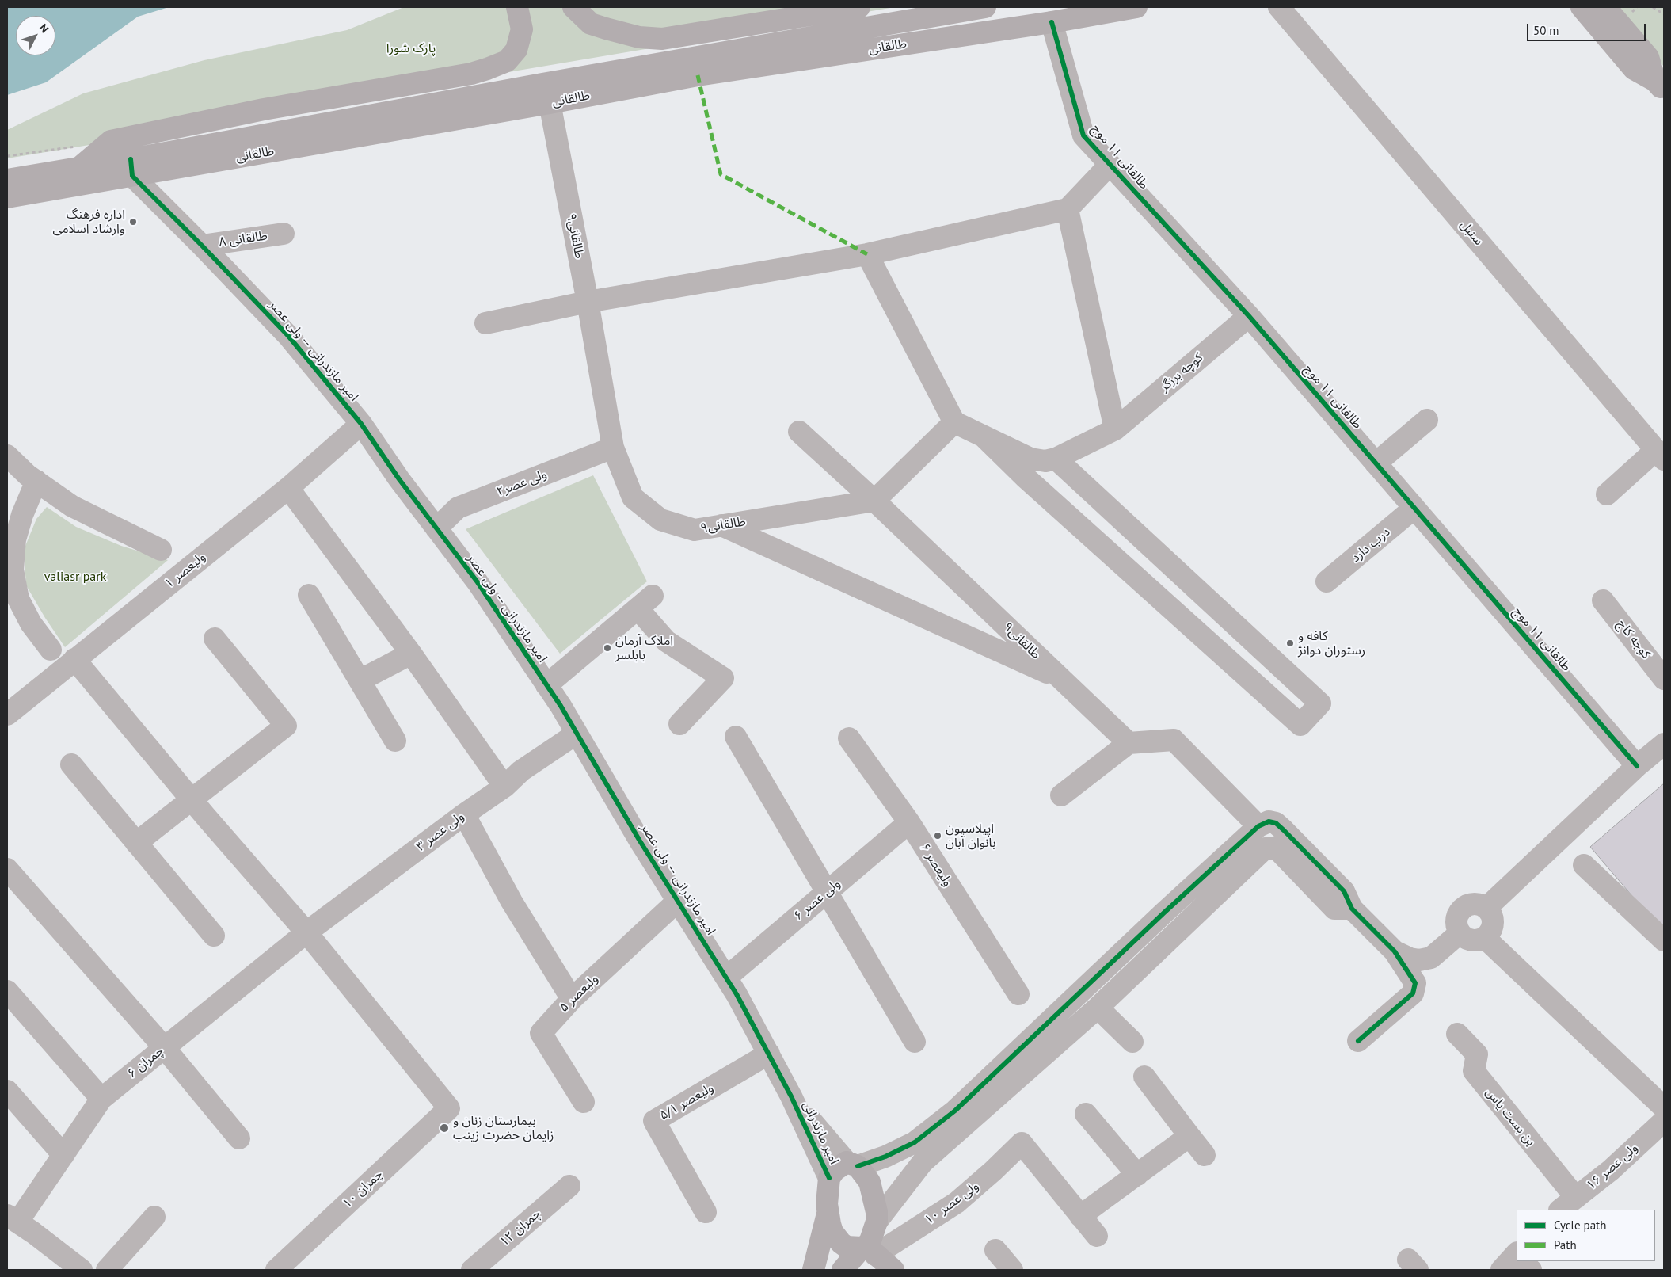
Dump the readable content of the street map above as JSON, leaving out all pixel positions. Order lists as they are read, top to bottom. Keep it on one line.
{"streets":{"main road":["طالقانی"],"street":["طالقانی ۱۱ موج","سنبل","طالقانی۹","طالقانی ۸","امیر مازندرانی -- ولی عصر","کوچه برزگر","ولی عصر۲","درب دارد","ولیعصر ۱","کوجه کاج","ولی عصر ۳","ولیعصر ۶","ولی عصر ۶","ولیعصر ۵","چمران ۶","ولیعصر ۵/۱","بن بست یاس","امیر مازندرانی","ولی عصر ۱۶","چمران ۱۰","ولی عصر ۱۰","چمران ۱۲"]},"crossings":[["طالقانی","طالقانی ۱۱ موج"],["طالقانی","طالقانی۹"],["طالقانی","امیر مازندرانی -- ولی عصر"],["طالقانی ۱۱ موج","کوچه برزگر"],["طالقانی ۱۱ موج","درب دارد"],["طالقانی۹","ولی عصر۲"],["طالقانی ۸","امیر مازندرانی -- ولی عصر"],["امیر مازندرانی -- ولی عصر","ولی عصر۲"],["امیر مازندرانی -- ولی عصر","ولیعصر ۱"],["امیر مازندرانی -- ولی عصر","ولی عصر ۳"],["امیر مازندرانی -- ولی عصر","ولی عصر ۶"],["امیر مازندرانی -- ولی عصر","ولیعصر ۵"],["امیر مازندرانی -- ولی عصر","ولیعصر ۵/۱"],["امیر مازندرانی -- ولی عصر","امیر مازندرانی"],["ولی عصر ۳","چمران ۶"],["ولی عصر ۳","چمران ۱۰"],["ولیعصر ۶","ولی عصر ۶"],["چمران ۶","چمران ۱۰"],["بن بست یاس","ولی عصر ۱۶"]],"parks":["پارک شورا","valiasr park"],"places":["اداره فرهنگ وارشاد اسلامی","کافه و رستوران دوانژ","املاک آرمان بابلسر","اپیلاسیون بانوان آبان","بیمارستان زنان و زایمان حضرت زینب"],"legend":["Cycle path","Path"],"scale_bar":"50 m","north":"top right"}
